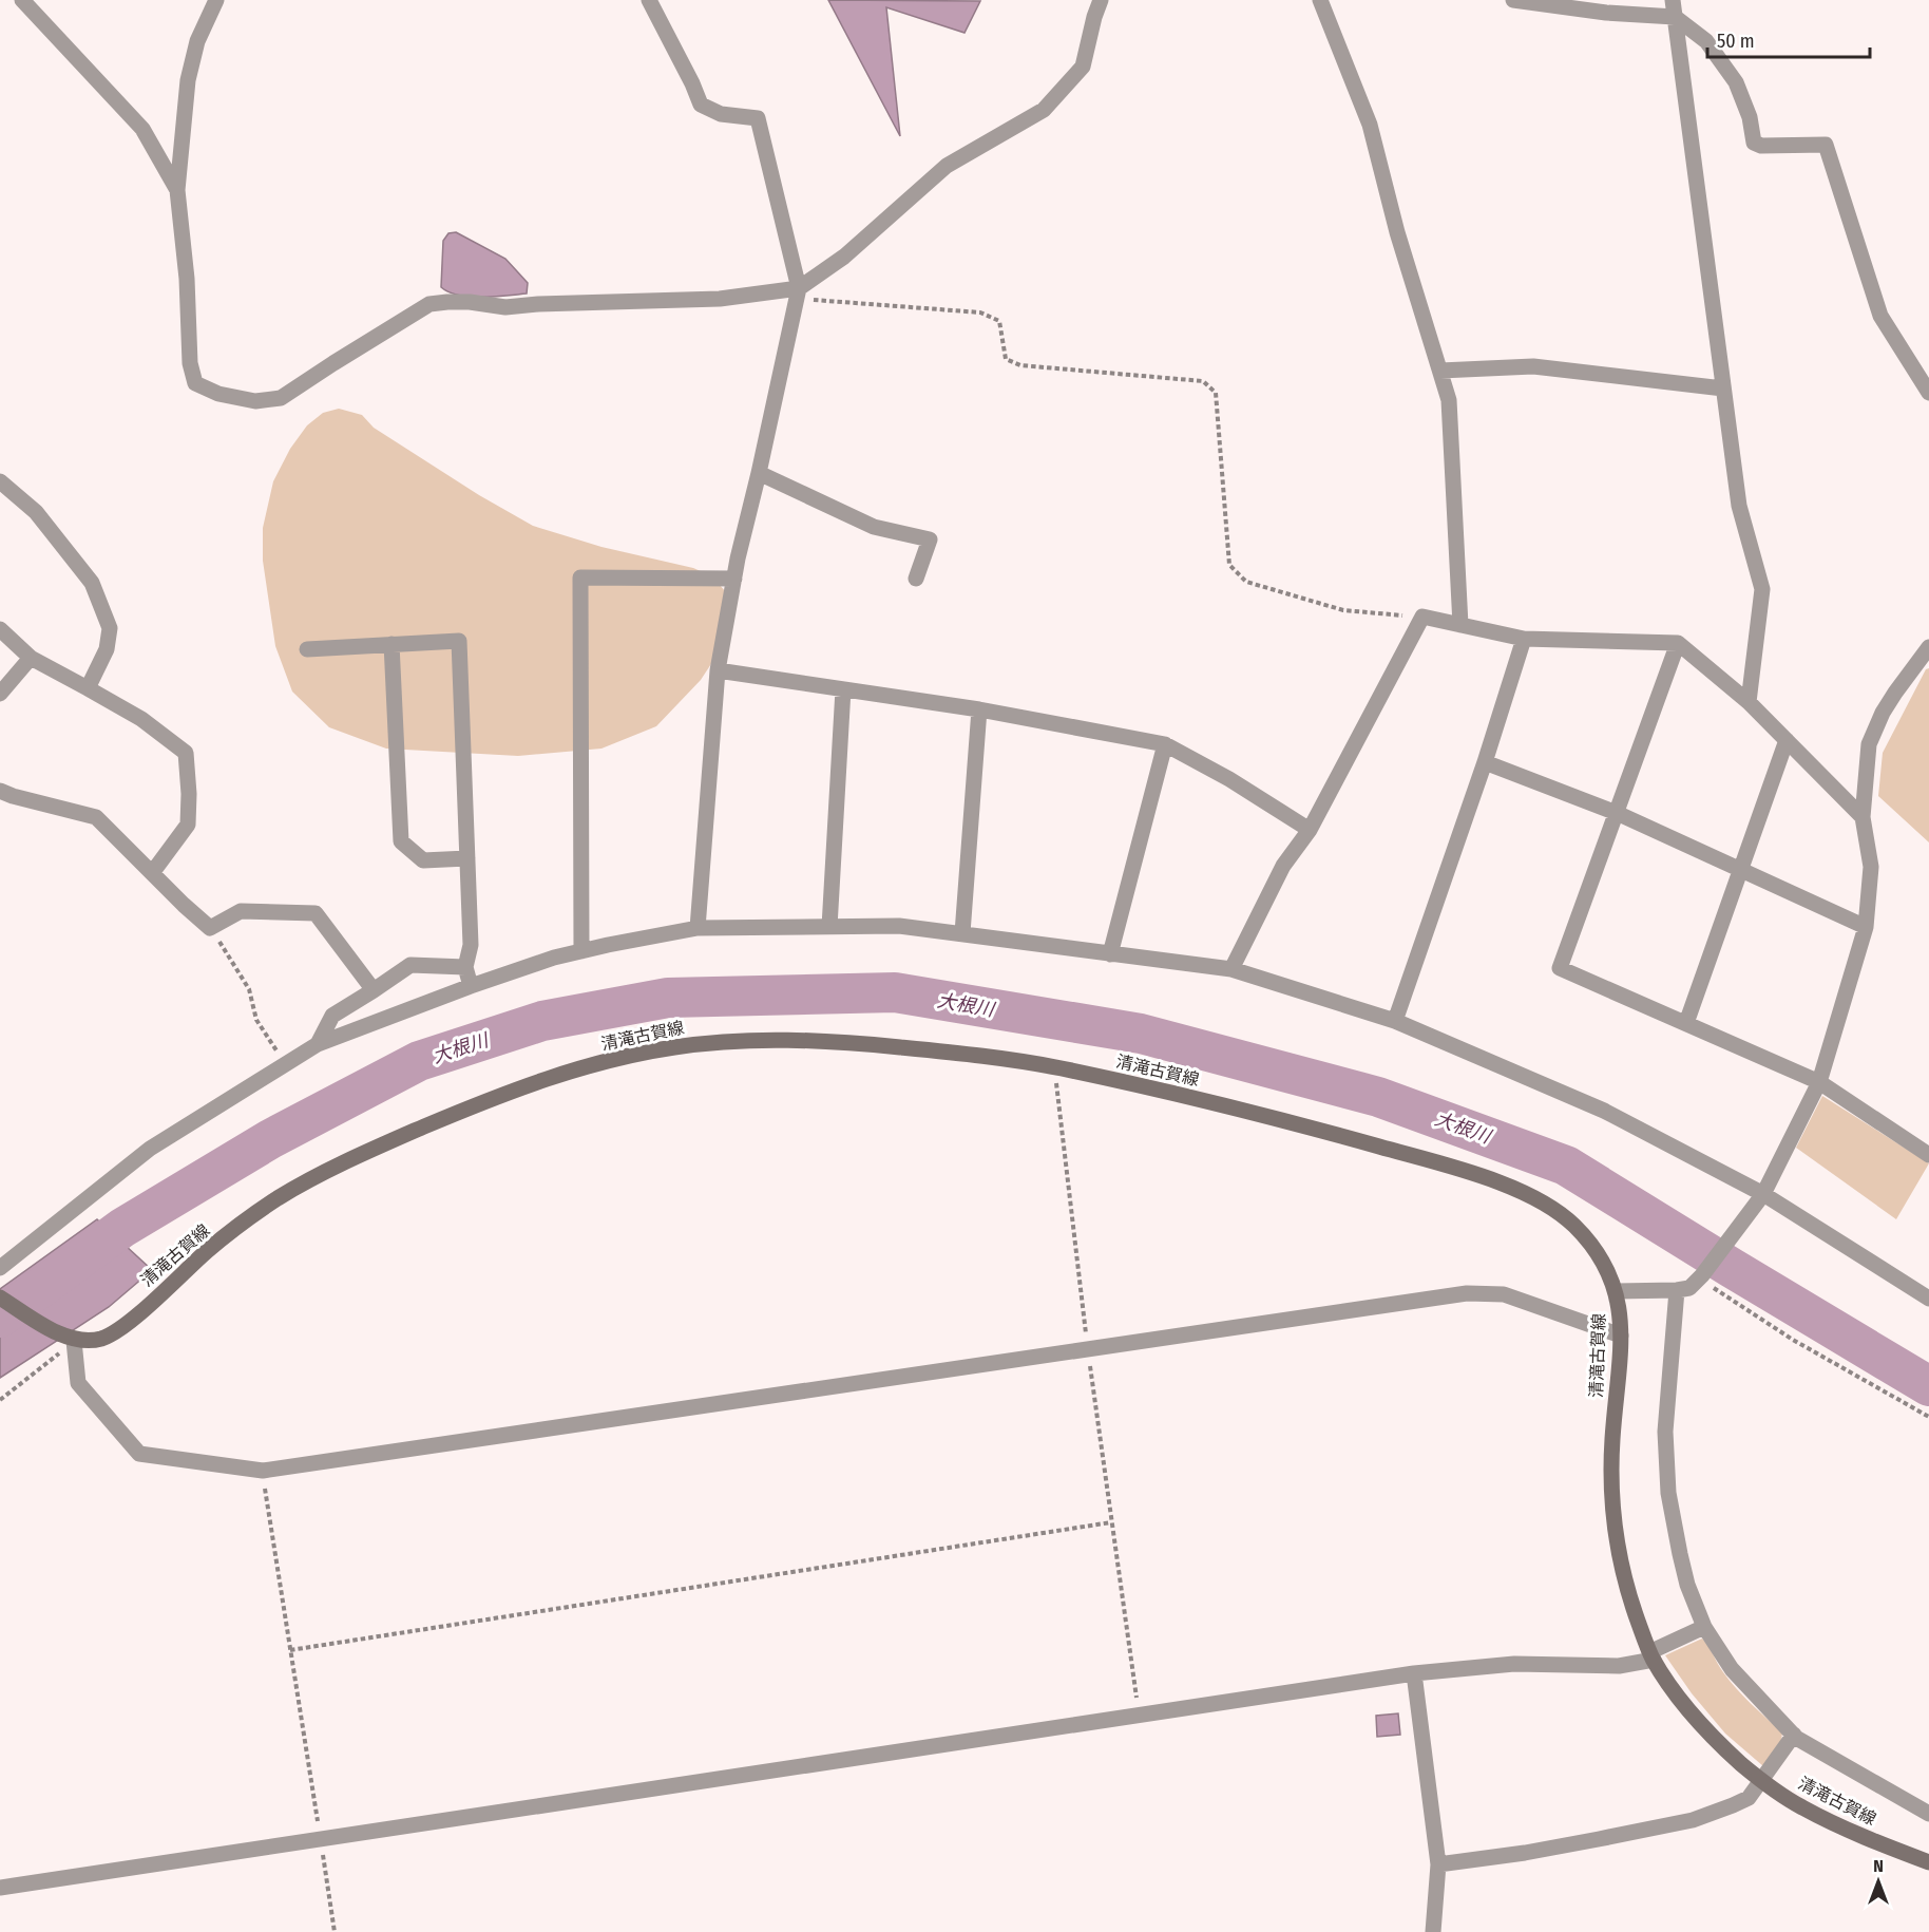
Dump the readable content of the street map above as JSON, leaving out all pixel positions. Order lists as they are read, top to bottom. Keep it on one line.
{"streets":{"main road":["清滝古賀線"]},"water":["大根川"],"scale_bar":"50 m","north":"top"}
